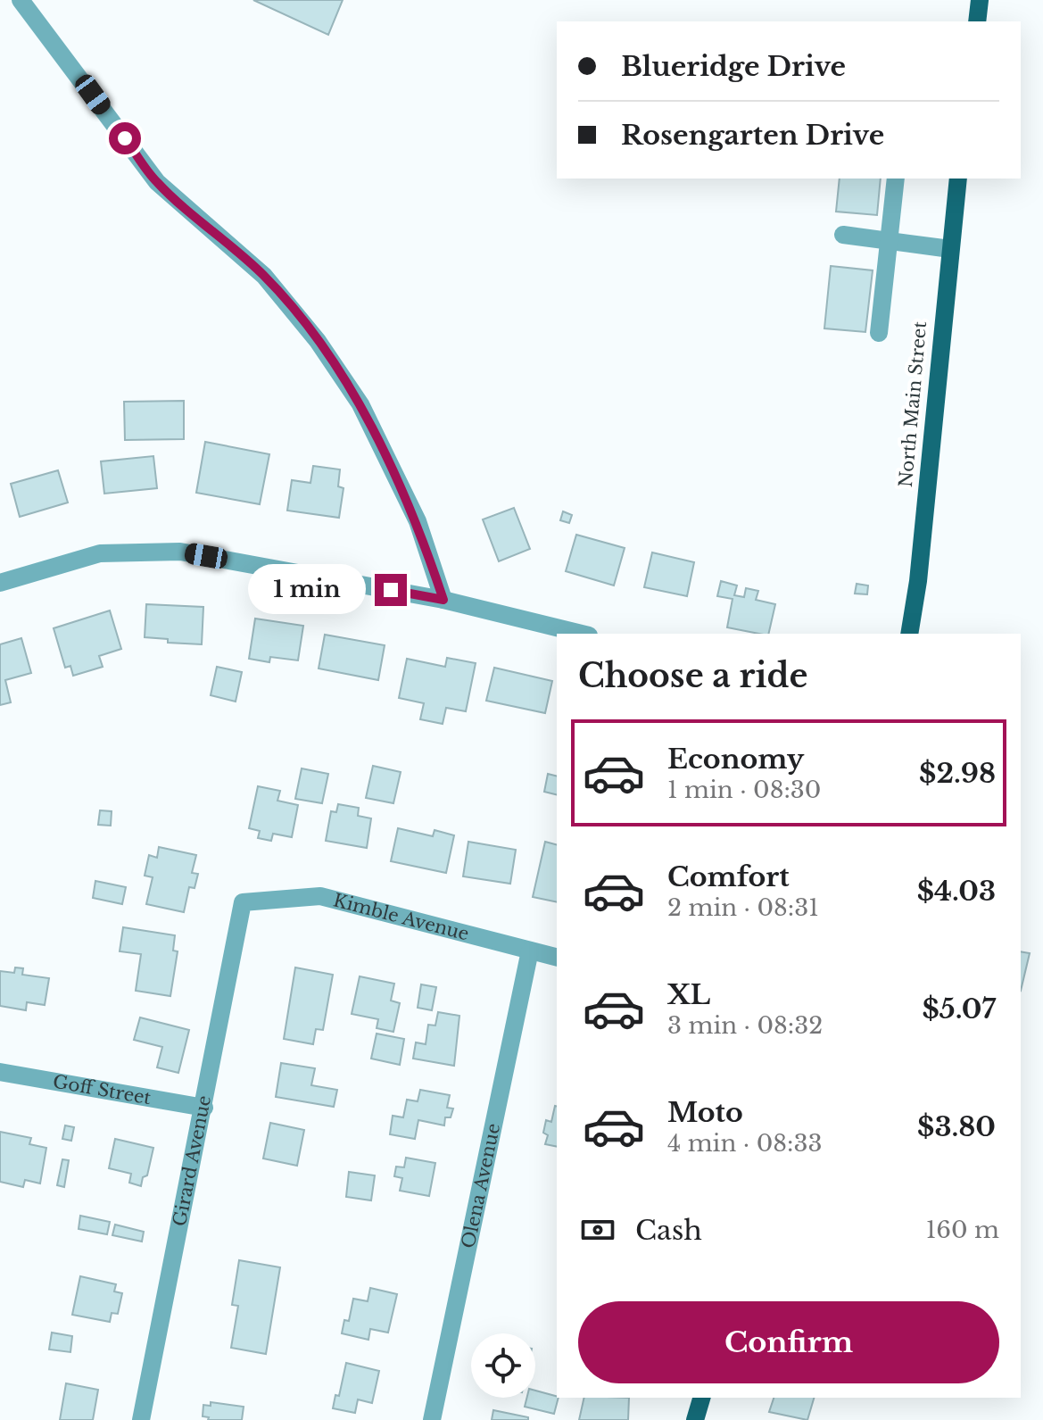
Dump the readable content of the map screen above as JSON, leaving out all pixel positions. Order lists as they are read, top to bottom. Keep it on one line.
{"streets":{"main road":["North Main Street"],"street":["Kimble Avenue","Goff Street","Girard Avenue","Olena Avenue"]},"crossings":[["Kimble Avenue","Girard Avenue"],["Kimble Avenue","Olena Avenue"],["Goff Street","Girard Avenue"]],"page":{"banner":["Blueridge Drive","Rosengarten Drive"],"bubble":"1 min","heading":"Choose a ride","list":[{"name":"Economy","note":"1 min · 08:30","value":"$2.98"},{"name":"Comfort","note":"2 min · 08:31","value":"$4.03"},{"name":"XL","note":"3 min · 08:32","value":"$5.07"},{"name":"Moto","note":"4 min · 08:33","value":"$3.80"}],"pay":["Cash","160 m"],"buttons":"Confirm"}}
